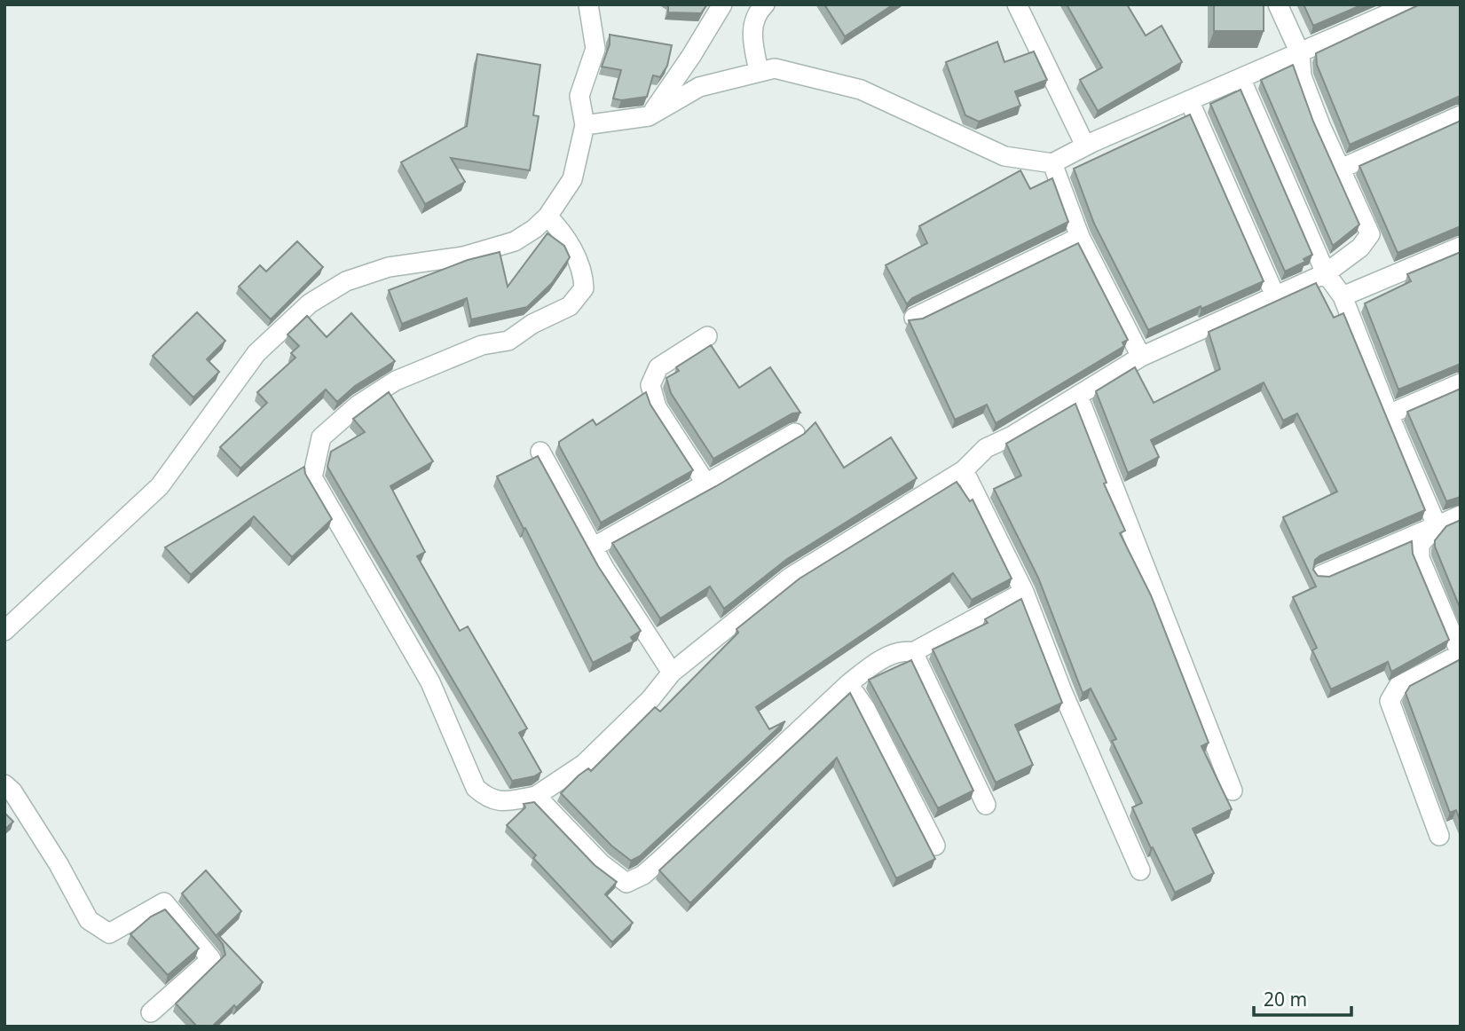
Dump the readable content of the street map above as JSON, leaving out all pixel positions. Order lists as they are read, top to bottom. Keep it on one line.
{"scale_bar":"20 m"}
